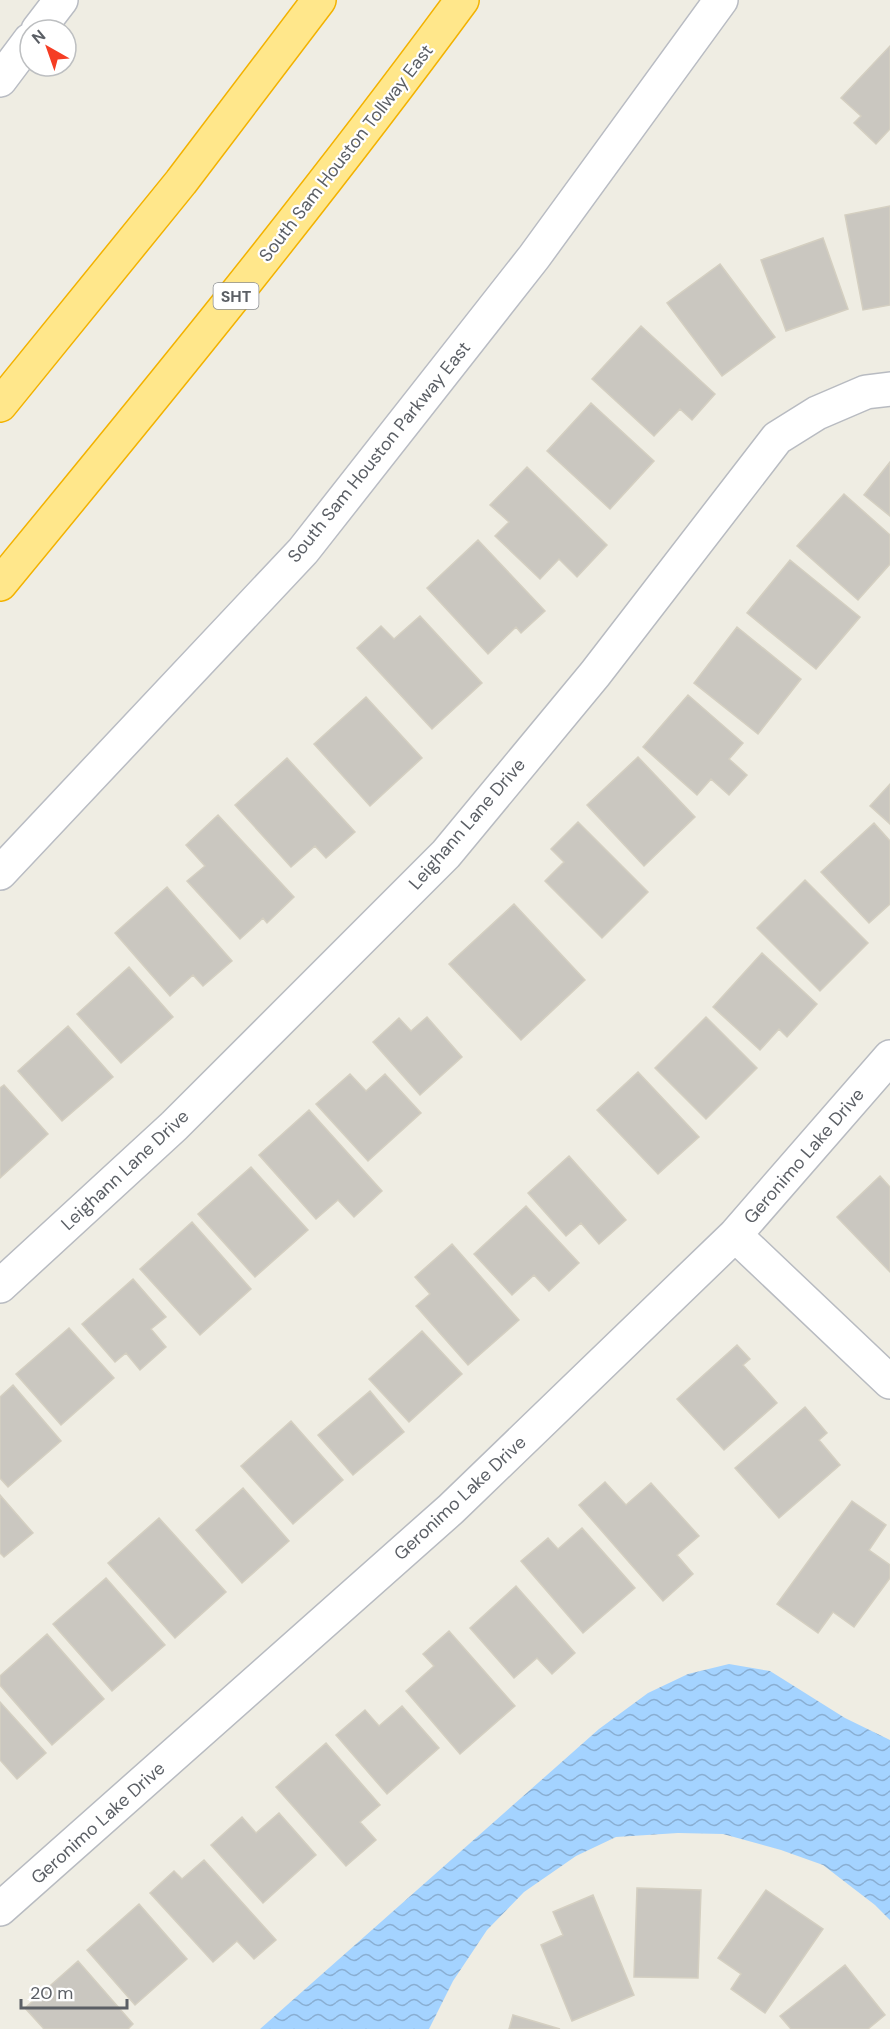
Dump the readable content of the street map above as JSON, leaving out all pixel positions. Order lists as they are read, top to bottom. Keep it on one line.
{"streets":{"highway":["South Sam Houston Tollway East","SHT"],"street":["South Sam Houston Parkway East","Leighann Lane Drive","Geronimo Lake Drive"]},"scale_bar":"20 m","north":"top left"}
